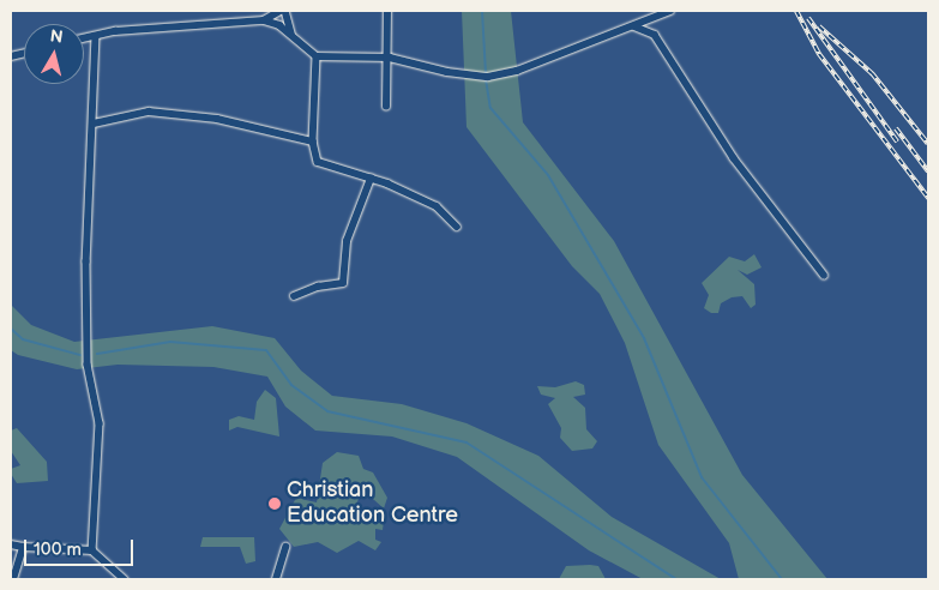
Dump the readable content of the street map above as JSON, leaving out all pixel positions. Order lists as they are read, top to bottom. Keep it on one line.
{"places":["Christian Education Centre"],"scale_bar":"100 m","north":"top"}
